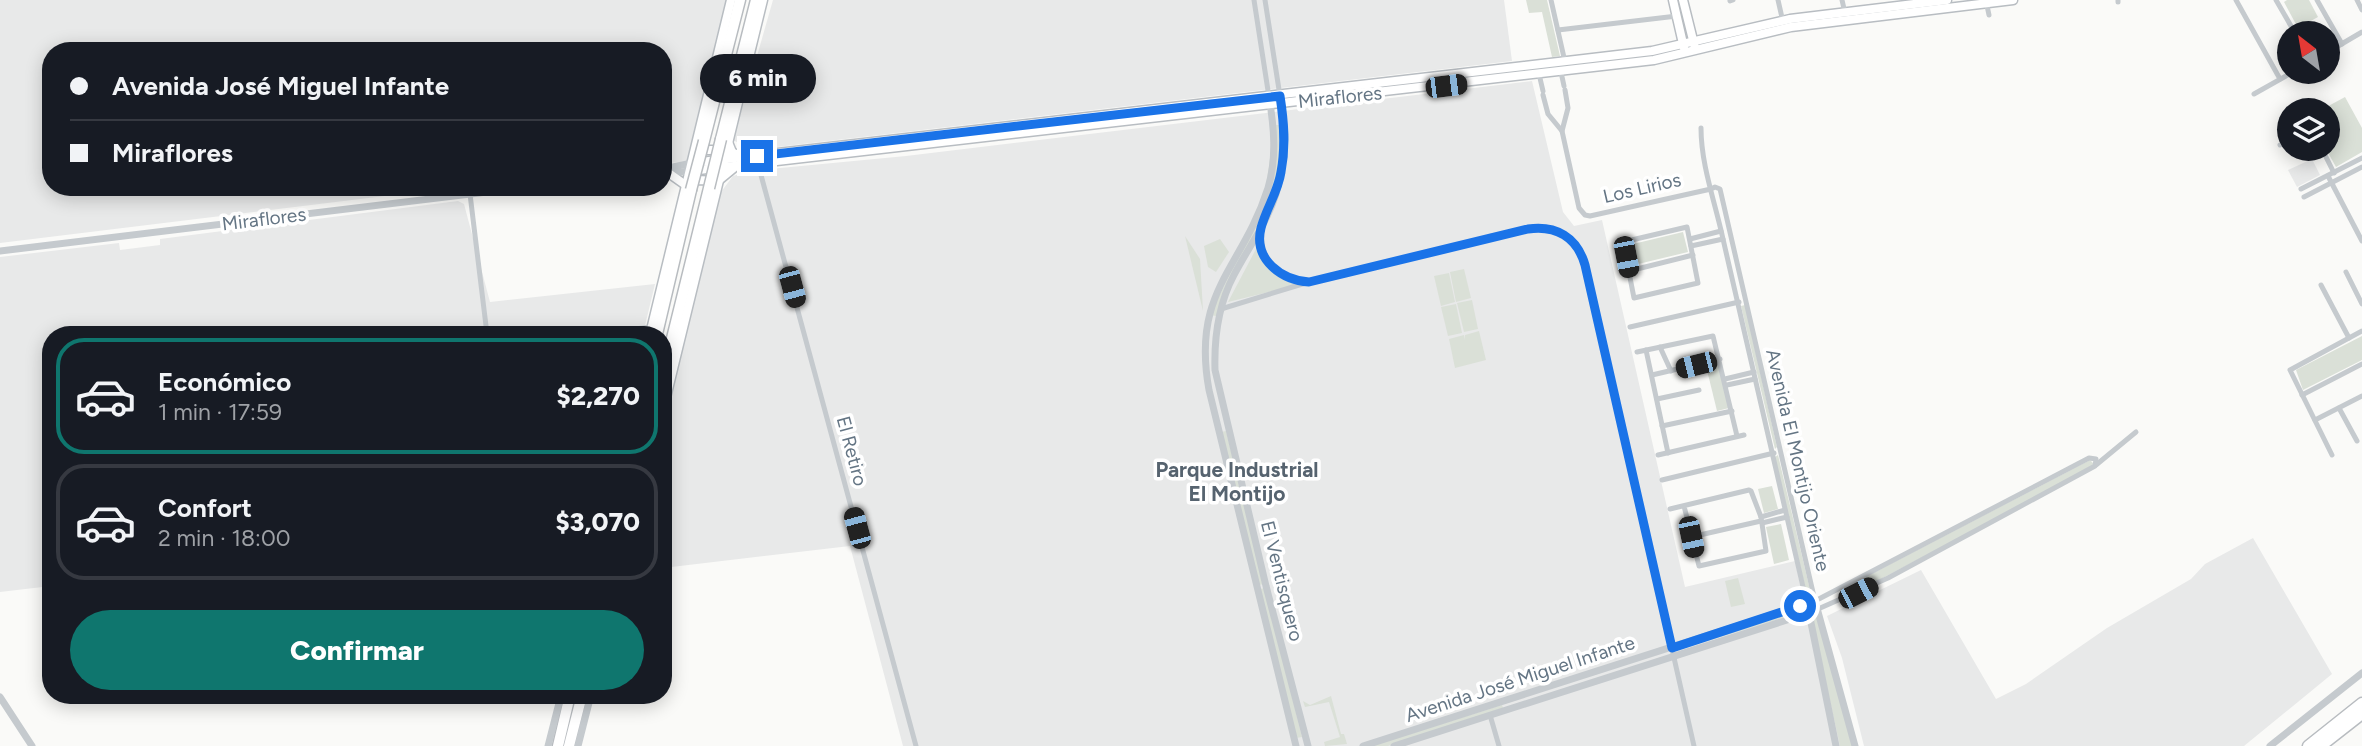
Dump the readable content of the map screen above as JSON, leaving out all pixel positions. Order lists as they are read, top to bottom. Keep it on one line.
{"streets":{"main road":["Miraflores"],"street":["Los Lirios","El Retiro","Avenida El Montijo Oriente","El Ventisquero","Avenida José Miguel Infante"]},"crossings":[["Miraflores","El Retiro"],["Miraflores","El Ventisquero"],["Los Lirios","Avenida El Montijo Oriente"],["Avenida El Montijo Oriente","Avenida José Miguel Infante"]],"districts":["Parque Industrial El Montijo"],"north":"top left","page":{"banner":["Avenida José Miguel Infante","Miraflores"],"bubble":"6 min","list":[{"name":"Económico","note":"1 min · 17:59","value":"$2,270"},{"name":"Confort","note":"2 min · 18:00","value":"$3,070"}],"buttons":"Confirmar"}}
